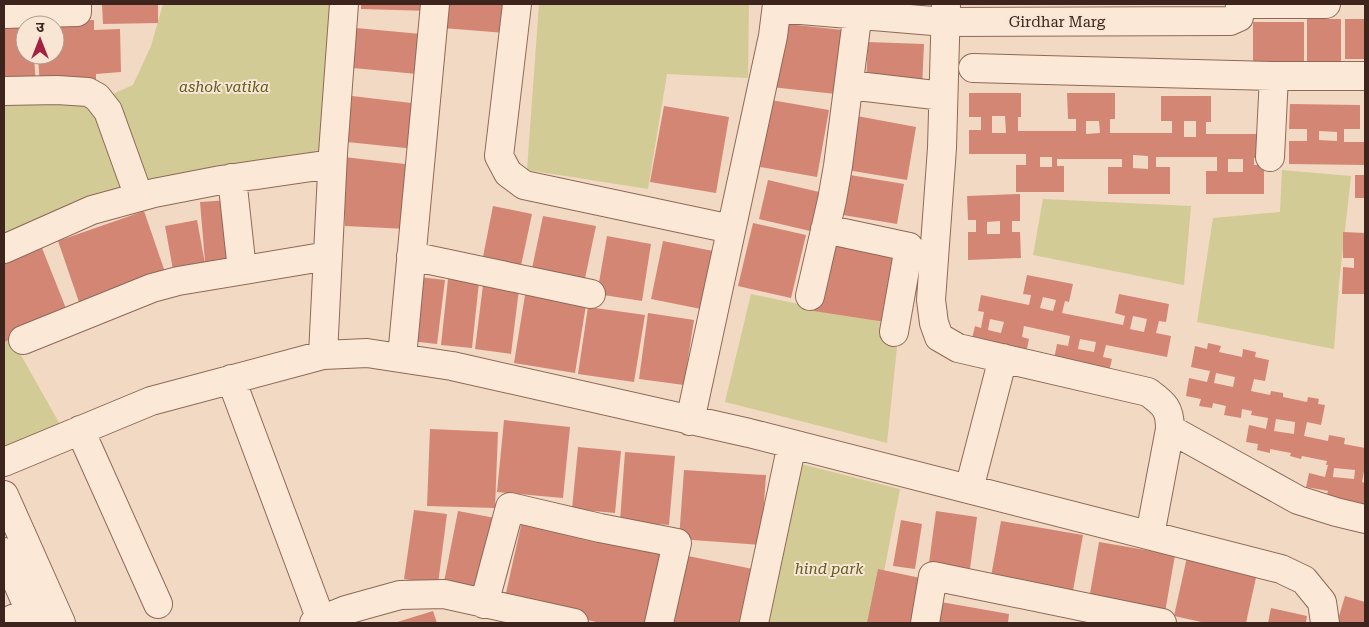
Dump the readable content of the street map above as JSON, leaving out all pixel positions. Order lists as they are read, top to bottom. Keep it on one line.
{"streets":{"street":["Girdhar Marg"]},"parks":["ashok vatika","hind park"],"north":"top"}
